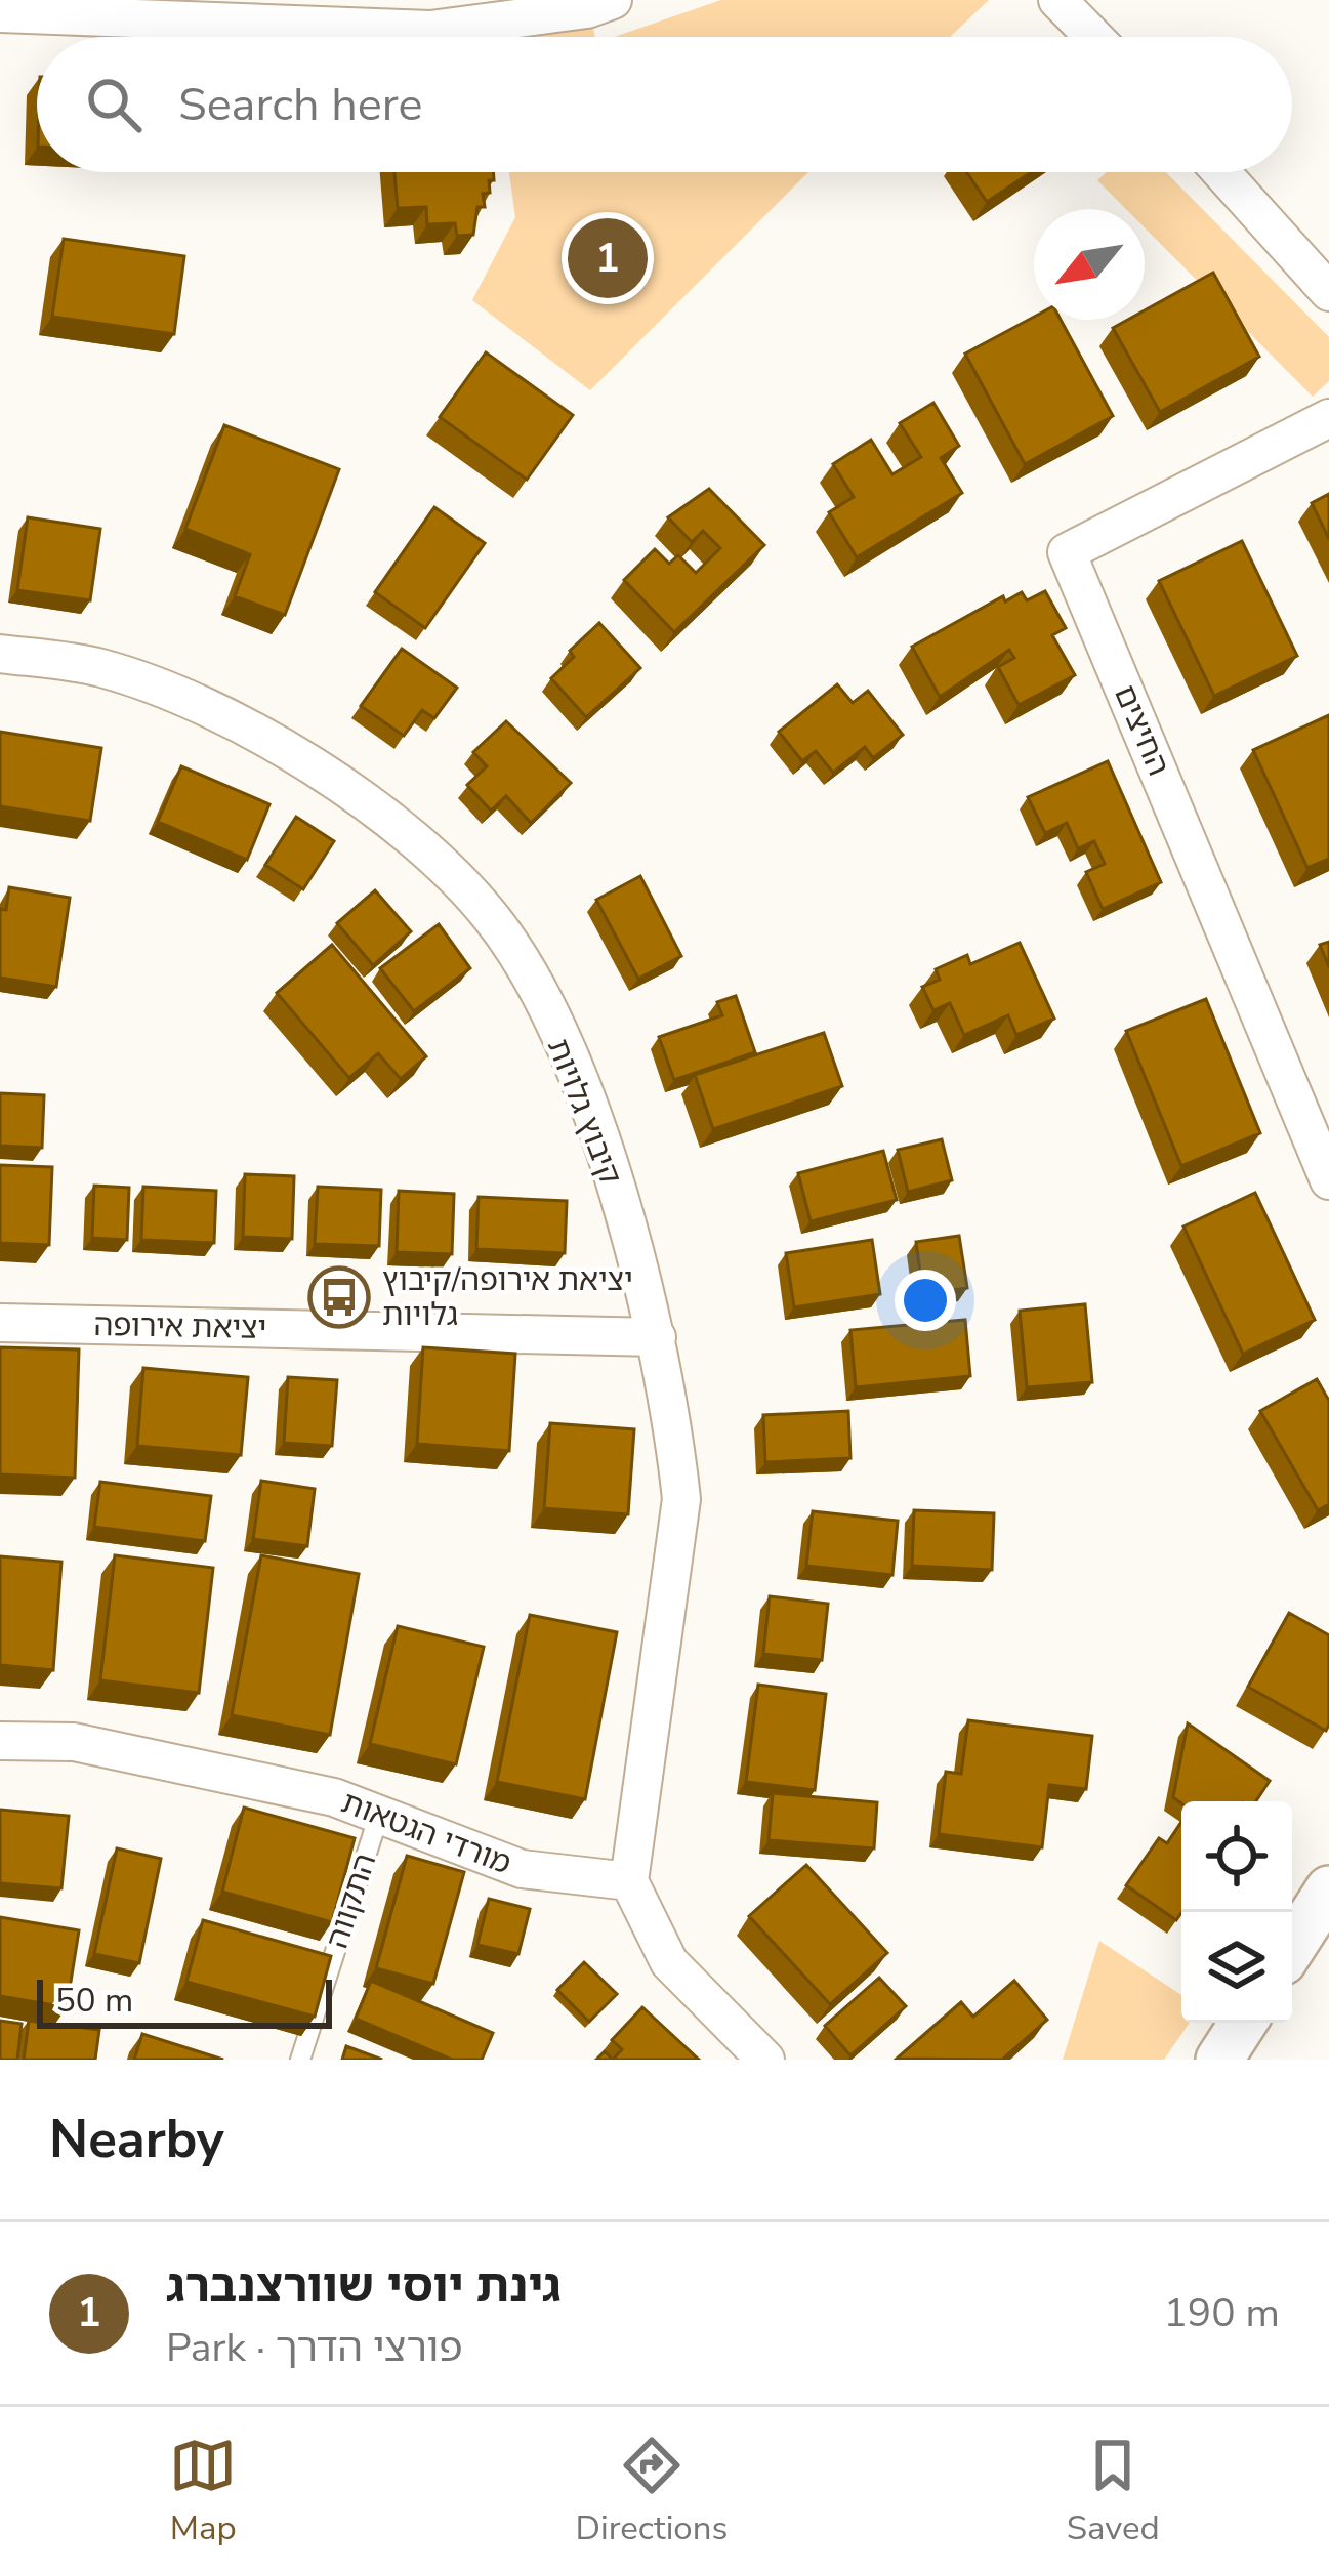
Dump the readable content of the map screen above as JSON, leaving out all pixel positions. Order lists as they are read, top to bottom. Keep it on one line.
{"streets":{"street":["החיצים","קיבוץ גלויות","יציאת אירופה","מורדי הגטאות"],"lane":["התקווה"]},"crossings":[["קיבוץ גלויות","יציאת אירופה"],["קיבוץ גלויות","מורדי הגטאות"],["מורדי הגטאות","התקווה"]],"places":{"bus stop":["יציאת אירופה/קיבוץ גלויות"]},"scale_bar":"50 m","north":"bottom left","page":{"search":"Search here","pins":"1","scale":"50 m","heading":"Nearby","list":[{"mark":"1","name":"גינת יוסי שוורצנברג","note":"Park · פורצי הדרך","value":"190 m"}],"nav":["Map","Directions","Saved"]}}
